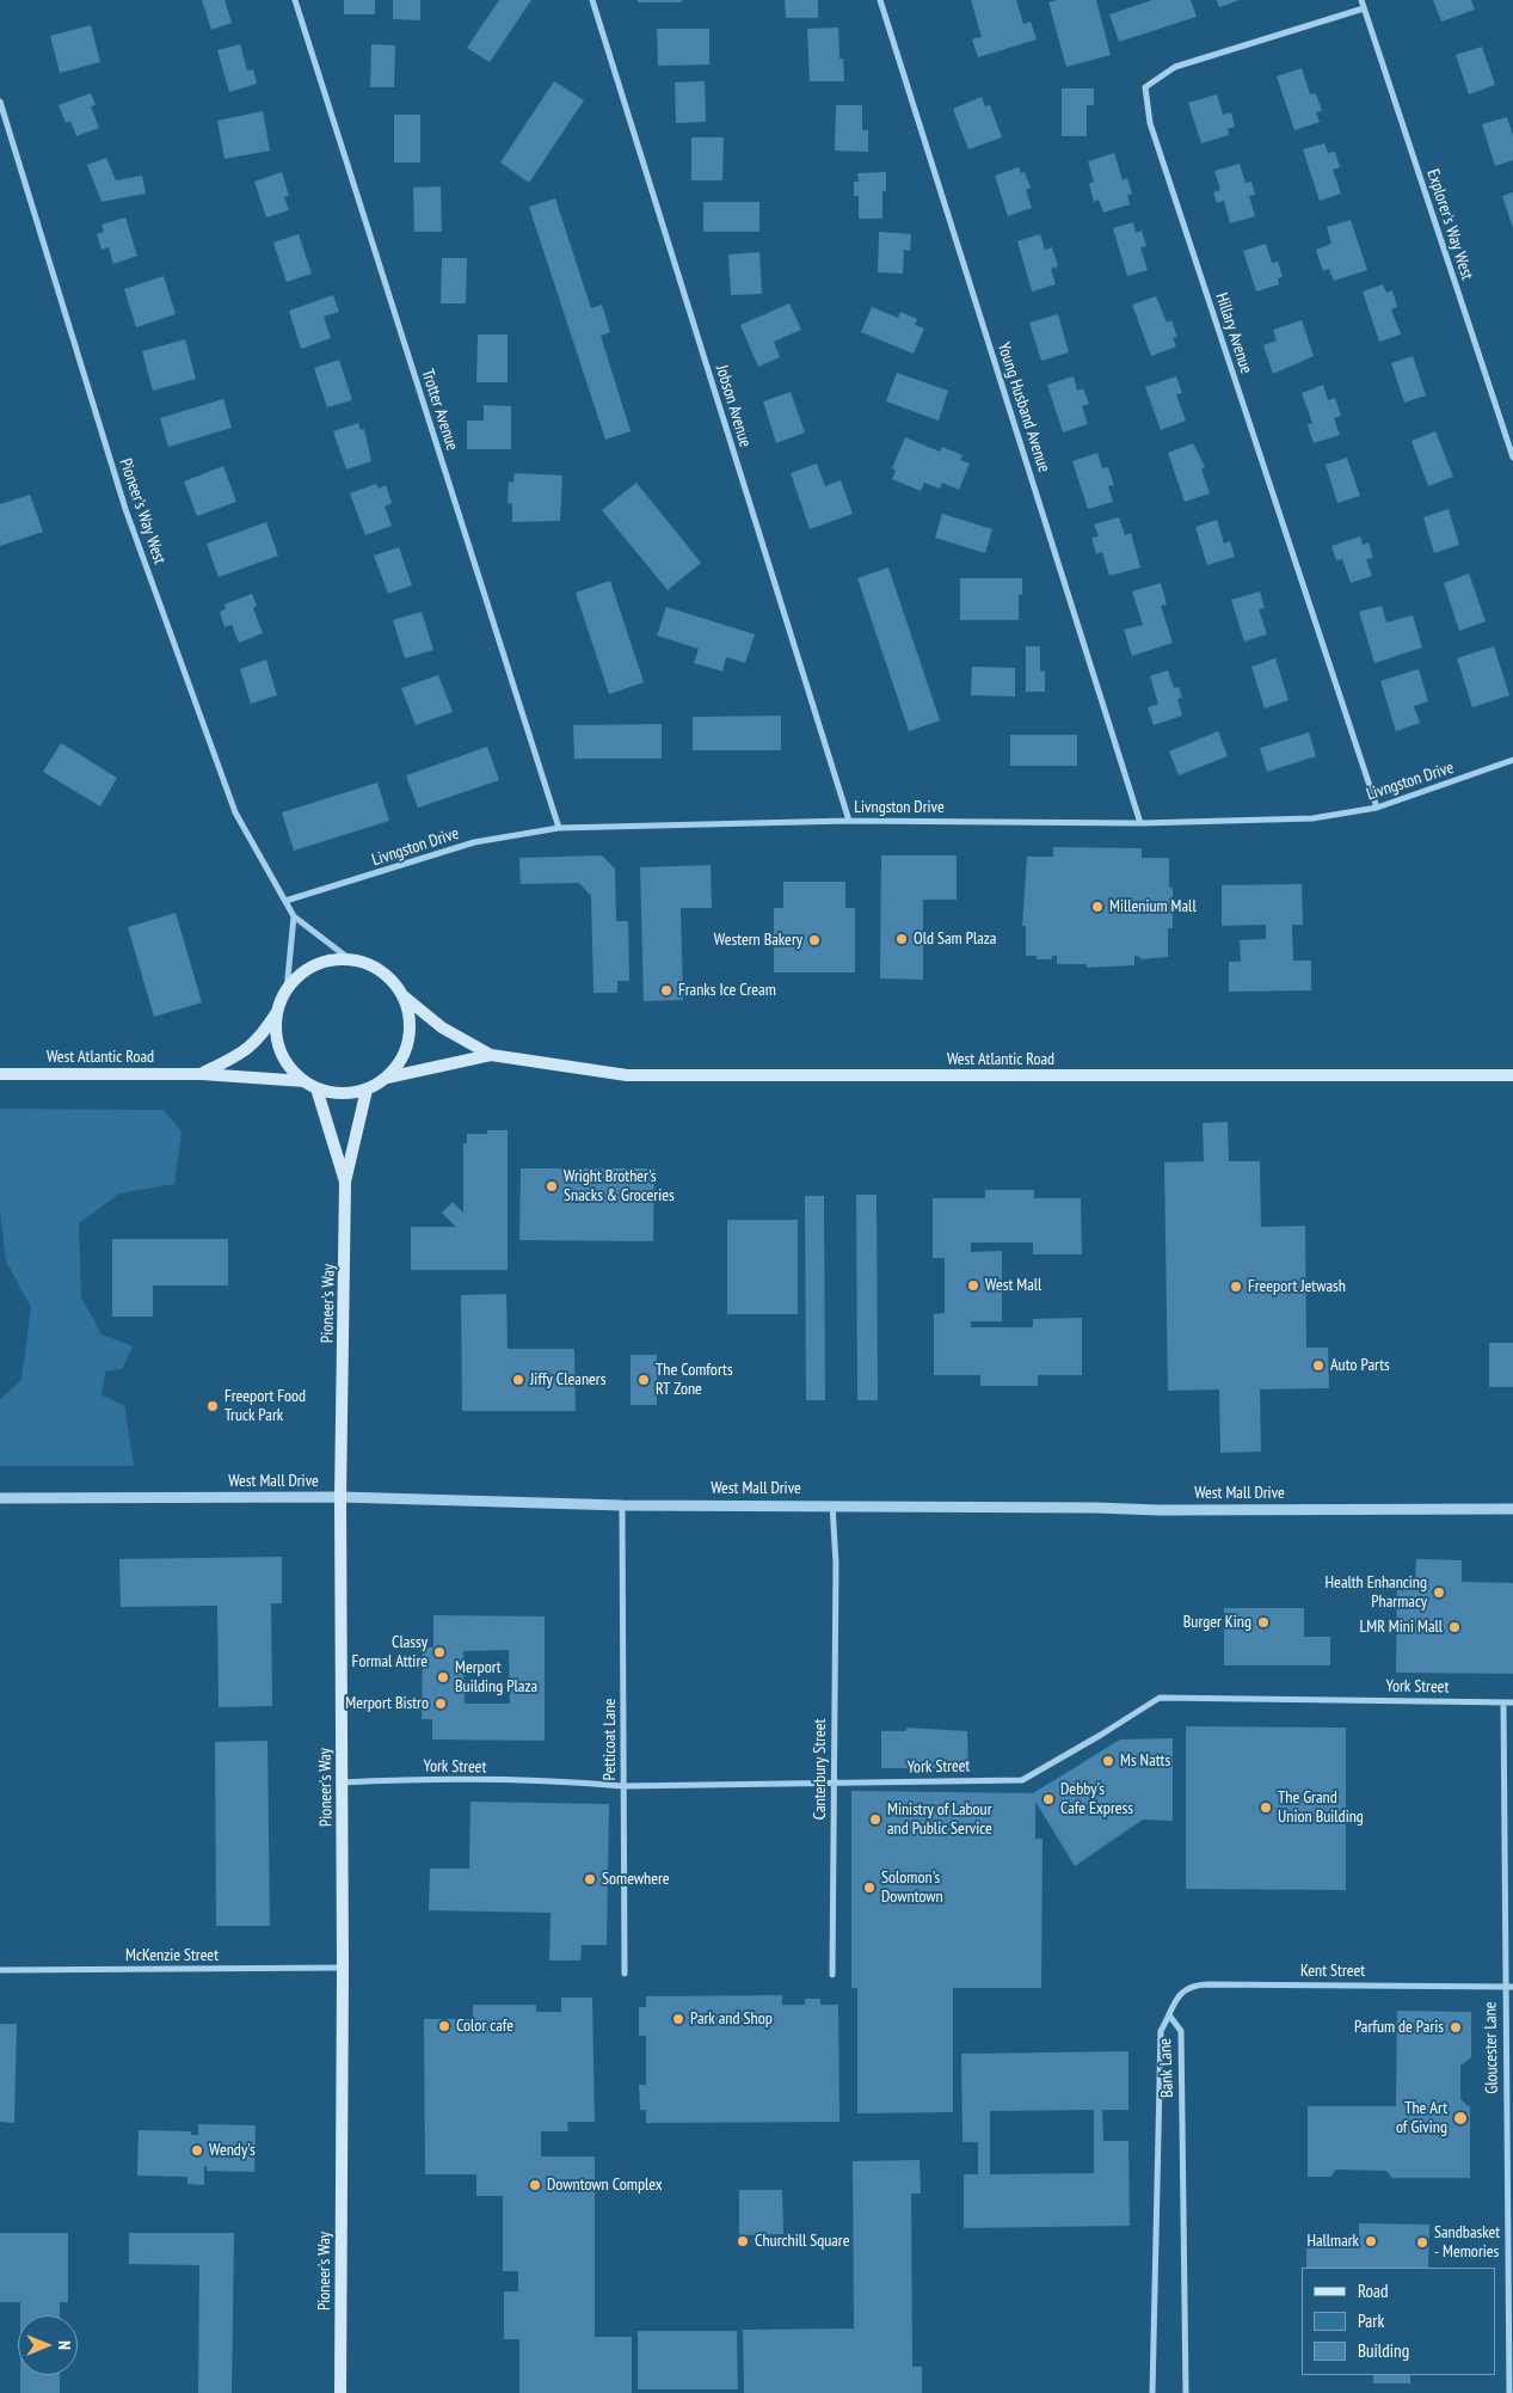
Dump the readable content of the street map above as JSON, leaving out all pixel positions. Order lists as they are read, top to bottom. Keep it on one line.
{"streets":{"main road":["West Atlantic Road","Pioneer's Way"],"street":["Explorer's Way West","Hillary Avenue","Jobson Avenue","Young Husband Avenue","Trotter Avenue","Pioneer's Way West","Livngston Drive","West Mall Drive","York Street","Petticoat Lane","Canterbury Street","McKenzie Street","Kent Street","Gloucester Lane","Bank Lane"]},"crossings":[["Explorer's Way West","Hillary Avenue"],["Hillary Avenue","Livngston Drive"],["Jobson Avenue","Livngston Drive"],["Young Husband Avenue","Livngston Drive"],["Trotter Avenue","Livngston Drive"],["Pioneer's Way West","Livngston Drive"],["Pioneer's Way West","West Atlantic Road"],["Pioneer's Way West","Pioneer's Way"],["West Atlantic Road","Pioneer's Way"],["Pioneer's Way","West Mall Drive"],["Pioneer's Way","York Street"],["Pioneer's Way","McKenzie Street"],["West Mall Drive","Petticoat Lane"],["West Mall Drive","Canterbury Street"],["York Street","Petticoat Lane"],["York Street","Canterbury Street"],["York Street","Gloucester Lane"],["Kent Street","Gloucester Lane"],["Kent Street","Bank Lane"]],"places":["Millenium Mall","Old Sam Plaza","Western Bakery","Franks Ice Cream","Wright Brother's Snacks & Groceries","West Mall","Freeport Jetwash","Auto Parts","Jiffy Cleaners","The Comforts RT Zone","Freeport Food Truck Park","Health Enhancing Pharmacy","Burger King","LMR Mini Mall","Classy Formal Attire","Merport Building Plaza","Merport Bistro","Ms Natts","Debby's Cafe Express","The Grand Union Building","Ministry of Labour and Public Service","Somewhere","Solomon's Downtown","Park and Shop","Color cafe","Parfum de Paris","The Art of Giving","Wendy's","Downtown Complex","Churchill Square","Hallmark","Sandbasket - Memories"],"legend":["Road","Park","Building"],"north":"right"}
